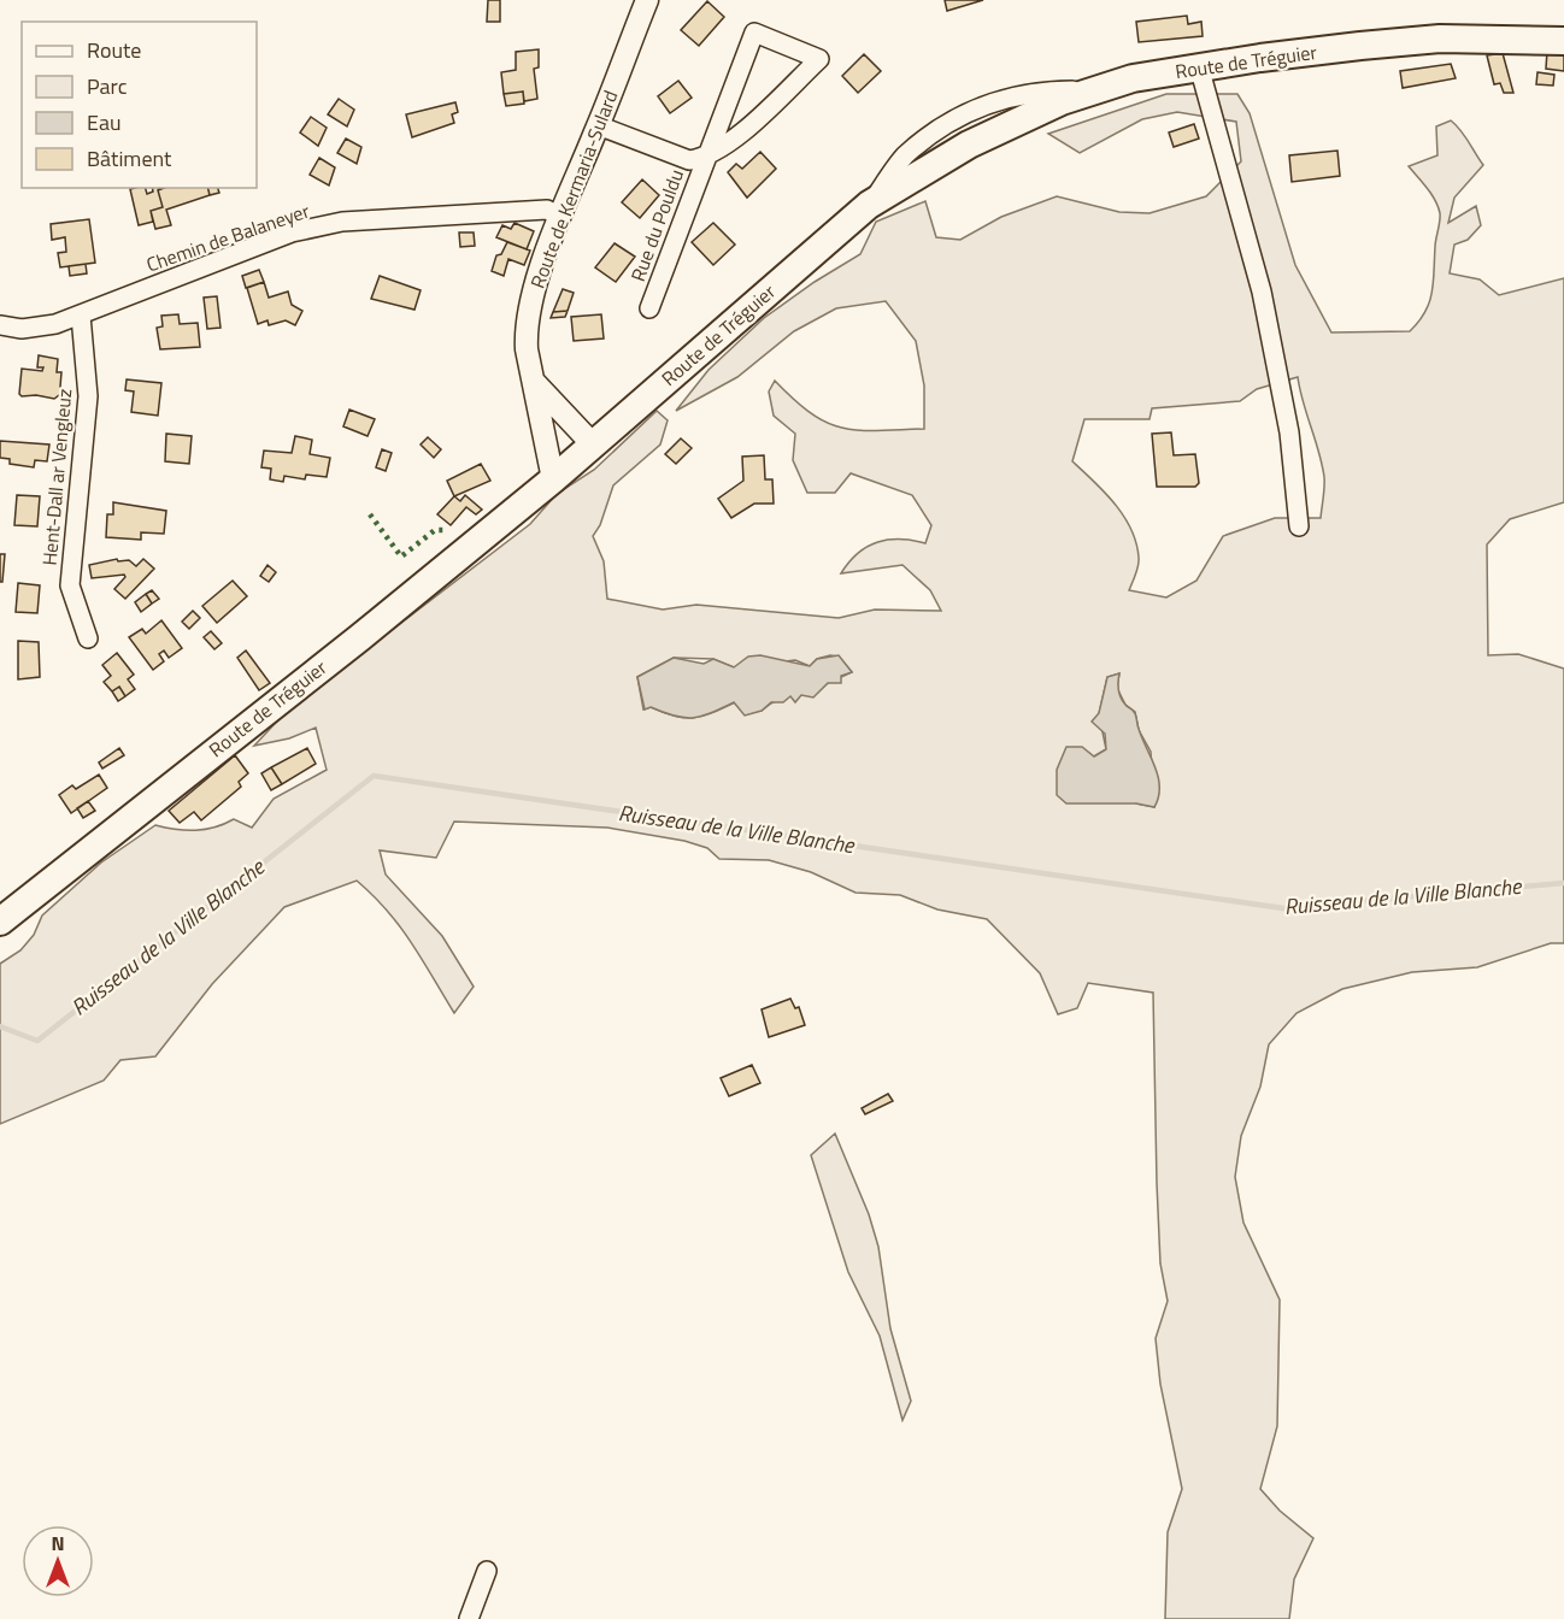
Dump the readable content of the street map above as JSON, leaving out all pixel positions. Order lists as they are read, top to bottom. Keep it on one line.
{"streets":{"main road":["Route de Tréguier"],"street":["Route de Kermaria-Sulard","Rue du Pouldu","Chemin de Balaneyer","Hent-Dall ar Vengleuz"]},"crossings":[["Route de Tréguier","Route de Kermaria-Sulard"],["Route de Kermaria-Sulard","Chemin de Balaneyer"],["Chemin de Balaneyer","Hent-Dall ar Vengleuz"]],"water":["Ruisseau de la Ville Blanche"],"legend":["Route","Parc","Eau","Bâtiment"],"north":"top"}
